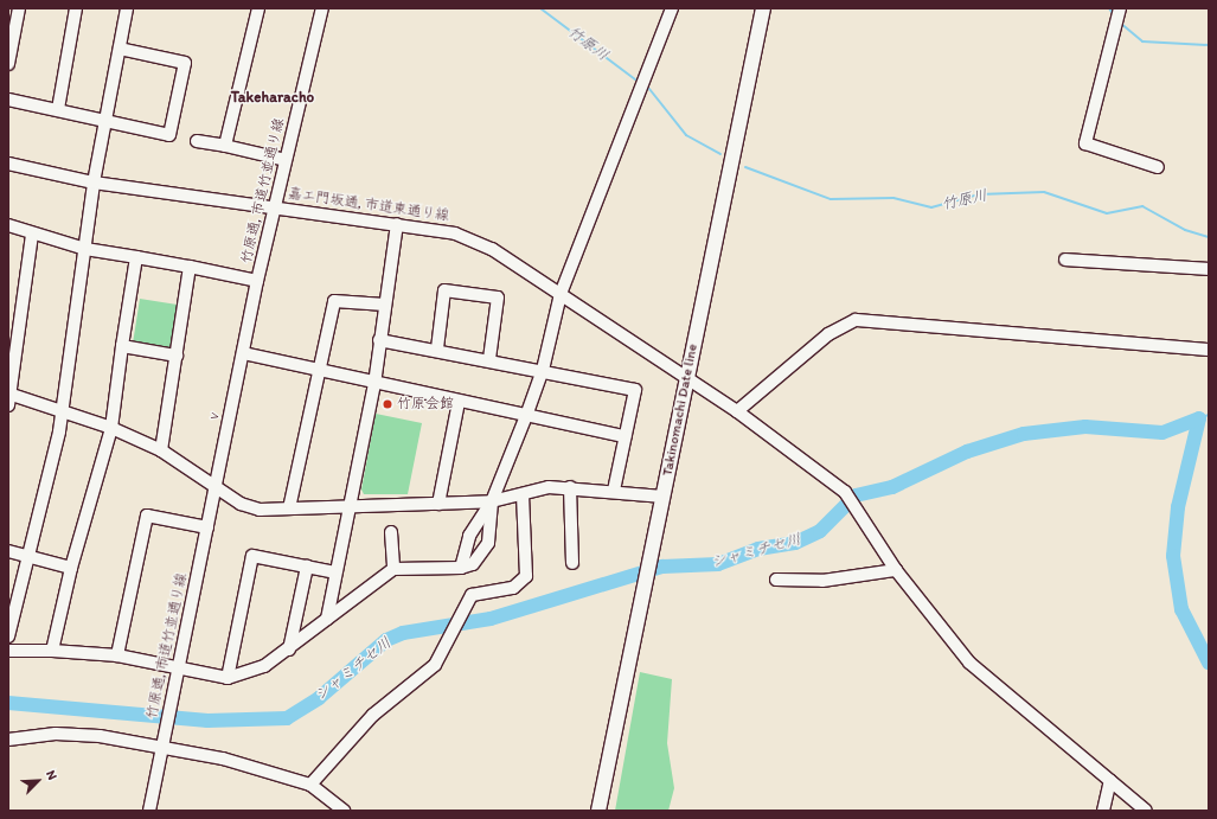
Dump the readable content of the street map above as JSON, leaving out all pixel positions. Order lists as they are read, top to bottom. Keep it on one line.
{"streets":{"main road":["Takinomachi Date line"],"street":["竹原通, 市道竹並通り線","嘉エ門坂通, 市道東通り線","ｖ"]},"crossings":[["竹原通, 市道竹並通り線","嘉エ門坂通, 市道東通り線"],["竹原通, 市道竹並通り線","ｖ"],["嘉エ門坂通, 市道東通り線","Takinomachi Date line"]],"districts":["Takeharacho"],"water":["竹原川","シャミチセ川"],"places":["竹原会館"],"north":"top right"}
